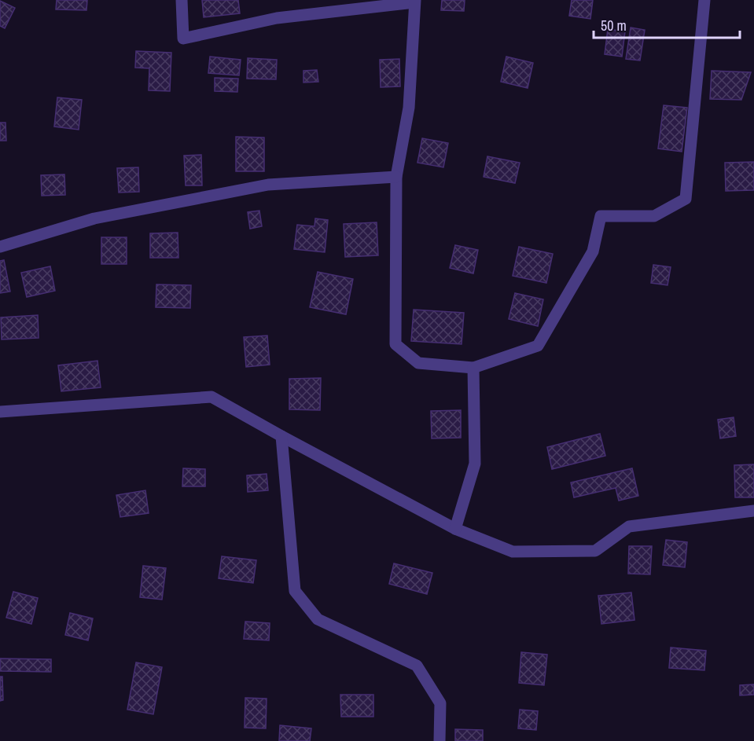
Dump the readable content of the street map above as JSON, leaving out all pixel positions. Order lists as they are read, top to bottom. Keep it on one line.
{"scale_bar":"50 m"}
